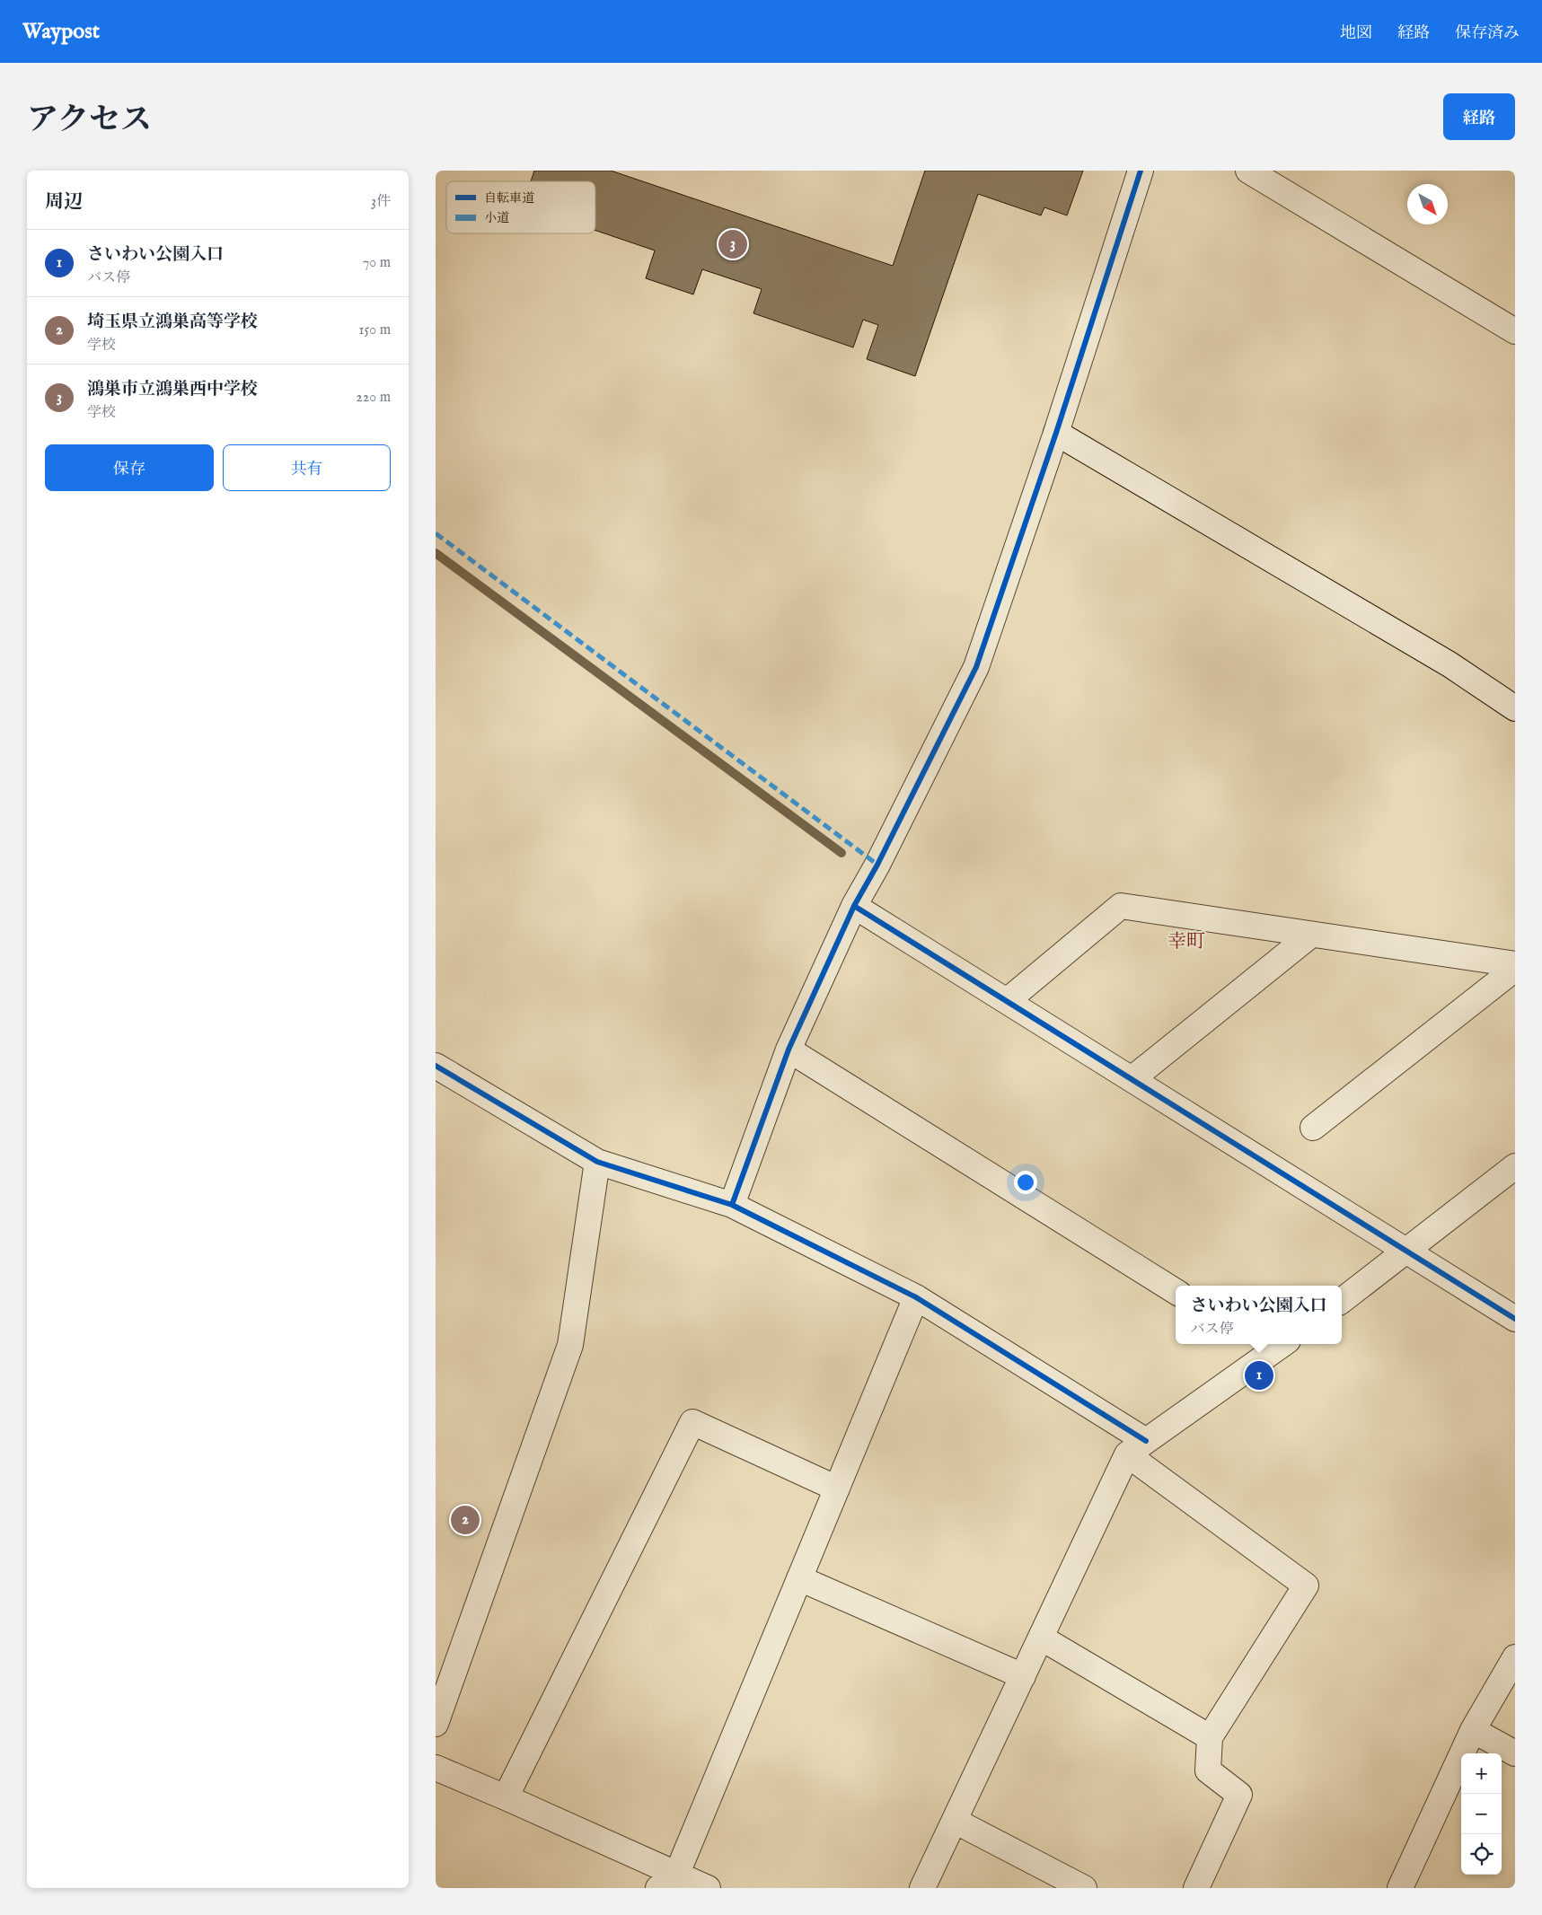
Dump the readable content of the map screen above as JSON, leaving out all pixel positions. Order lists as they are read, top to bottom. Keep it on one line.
{"districts":["幸町"],"legend":["自転車道","小道"],"north":"bottom right","page":{"header":"Waypost","nav":["地図","経路","保存済み"],"title":"アクセス","buttons":["経路",["保存","共有"]],"heading":["周辺","3件"],"pins":["3","1","2"],"list":[{"mark":"1","name":"さいわい公園入口","note":"バス停","value":"70 m"},{"mark":"2","name":"埼玉県立鴻巣高等学校","note":"学校","value":"150 m"},{"mark":"3","name":"鴻巣市立鴻巣西中学校","note":"学校","value":"220 m"}],"popup":["さいわい公園入口","バス停"],"map_buttons":["+","−"]}}
